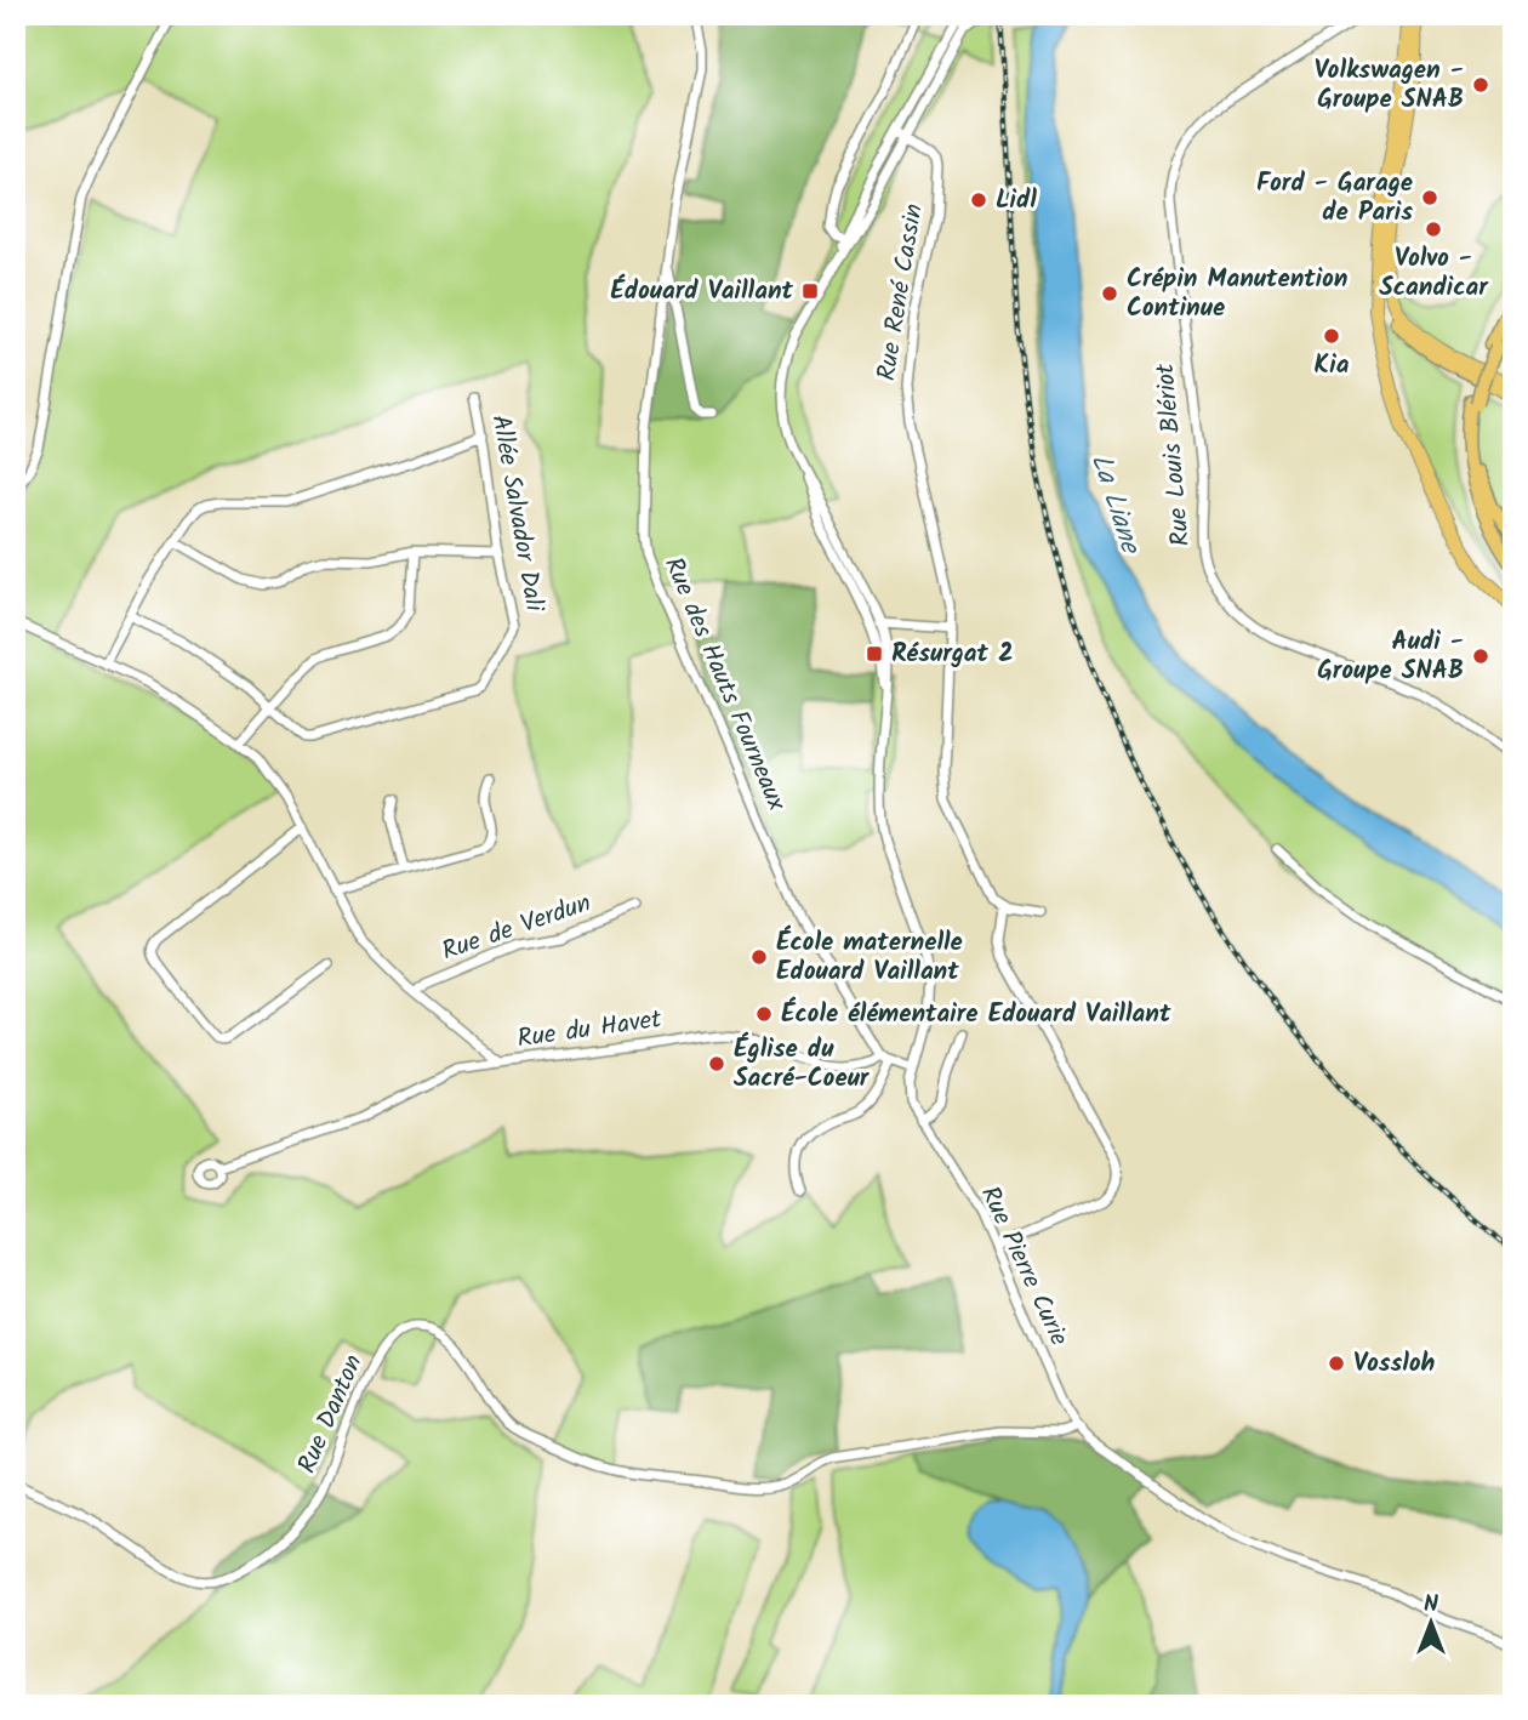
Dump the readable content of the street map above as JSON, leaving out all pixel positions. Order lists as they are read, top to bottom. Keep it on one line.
{"streets":{"street":["Rue René Cassin","Rue Louis Blériot","Allée Salvador Dali","Rue des Hauts Fourneaux","Rue de Verdun","Rue du Havet","Rue Pierre Curie","Rue Danton"]},"crossings":[["Rue des Hauts Fourneaux","Rue du Havet"],["Rue de Verdun","Rue du Havet"],["Rue Pierre Curie","Rue Danton"]],"water":["La Liane"],"places":{"other":["Volkswagen - Groupe SNAB","Ford - Garage de Paris","Lidl","Volvo - Scandicar","Crépin Manutention Continue","Kia","Audi - Groupe SNAB","École maternelle Edouard Vaillant","École élémentaire Edouard Vaillant","Église du Sacré-Coeur","Vossloh"],"transit":["Édouard Vaillant","Résurgat 2"]},"north":"top"}
